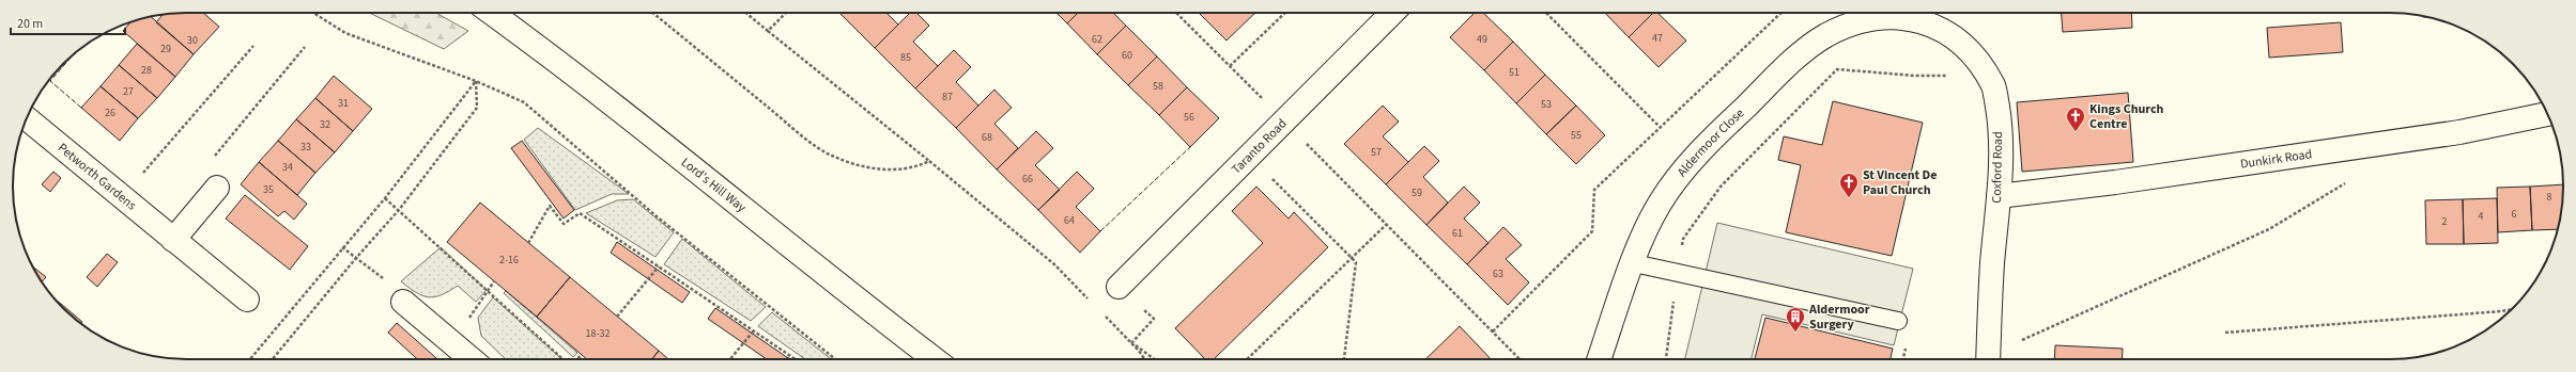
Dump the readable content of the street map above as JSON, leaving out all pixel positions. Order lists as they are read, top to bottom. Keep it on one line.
{"streets":{"street":["Aldermoor Close","Taranto Road","Dunkirk Road","Coxford Road","Petworth Gardens","Lord's Hill Way"]},"crossings":[["Aldermoor Close","Coxford Road"],["Dunkirk Road","Coxford Road"]],"places":{"church":["Kings Church Centre","St Vincent De Paul Church"],"building":["Aldermoor Surgery"]},"house_numbers":["47","62","49","30","29","60","85","28","51","58","27","87","31","53","26","56","32","55","68","33","57","34","66","35","59","8","6","4","64","2","61","2-16","63","18-32"],"scale_bar":"20 m"}
